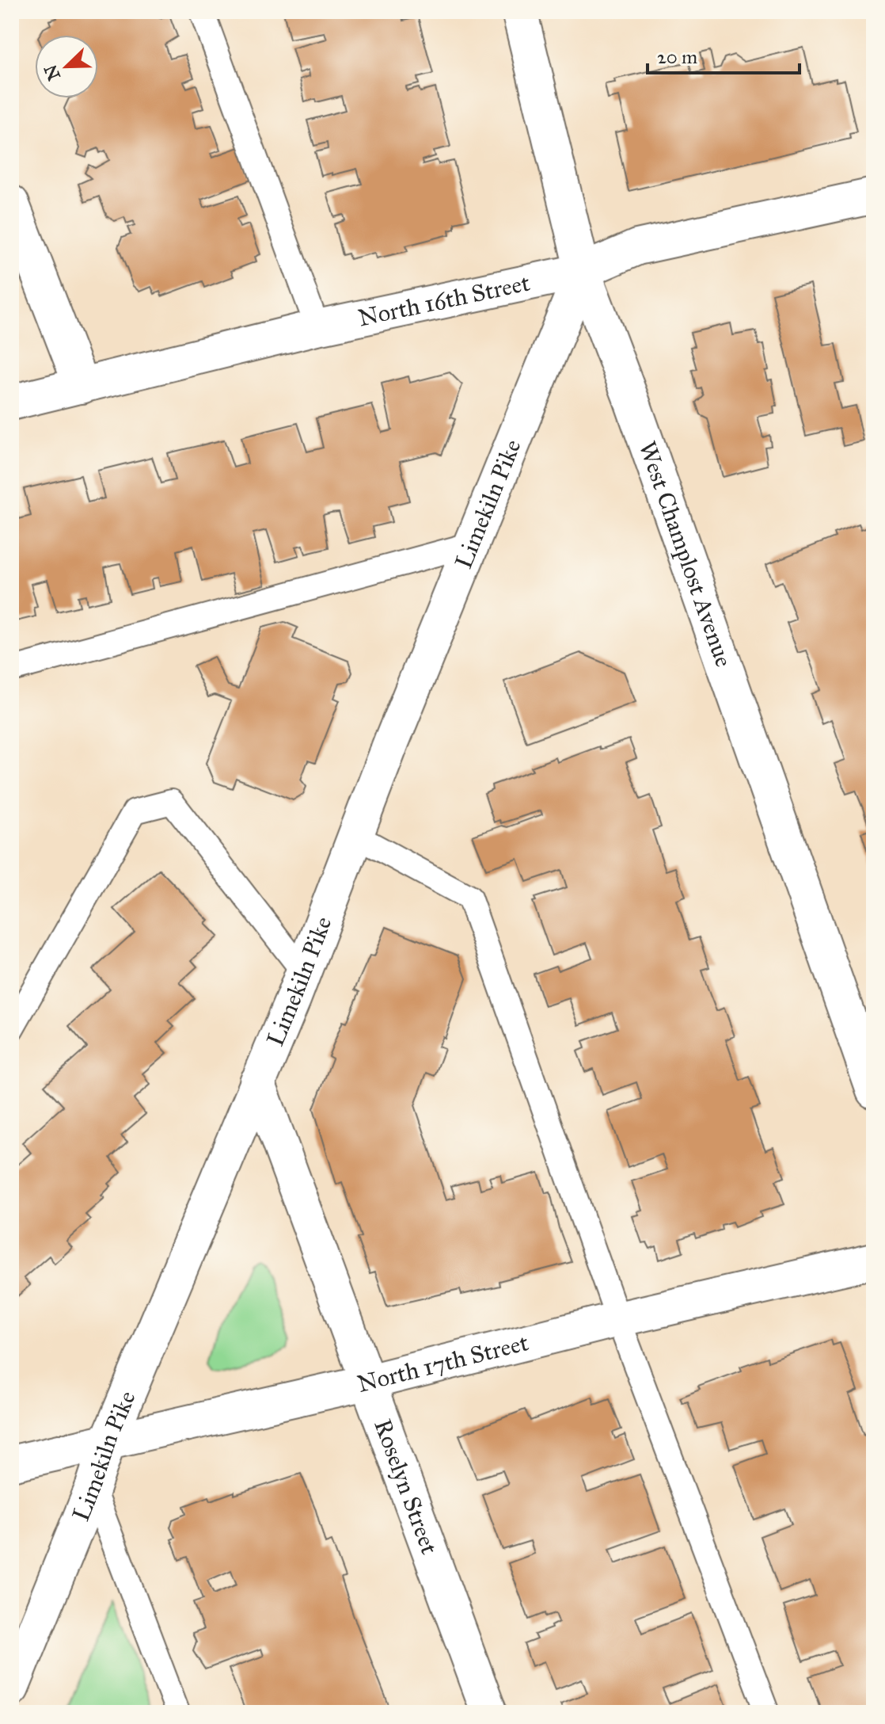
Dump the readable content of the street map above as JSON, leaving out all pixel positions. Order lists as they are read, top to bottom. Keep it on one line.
{"streets":{"street":["North 16th Street","Limekiln Pike","West Champlost Avenue","North 17th Street","Roselyn Street"]},"crossings":[["North 16th Street","Limekiln Pike"],["North 16th Street","West Champlost Avenue"],["Limekiln Pike","West Champlost Avenue"],["Limekiln Pike","North 17th Street"],["Limekiln Pike","Roselyn Street"],["North 17th Street","Roselyn Street"]],"scale_bar":"20 m","north":"bottom left"}
